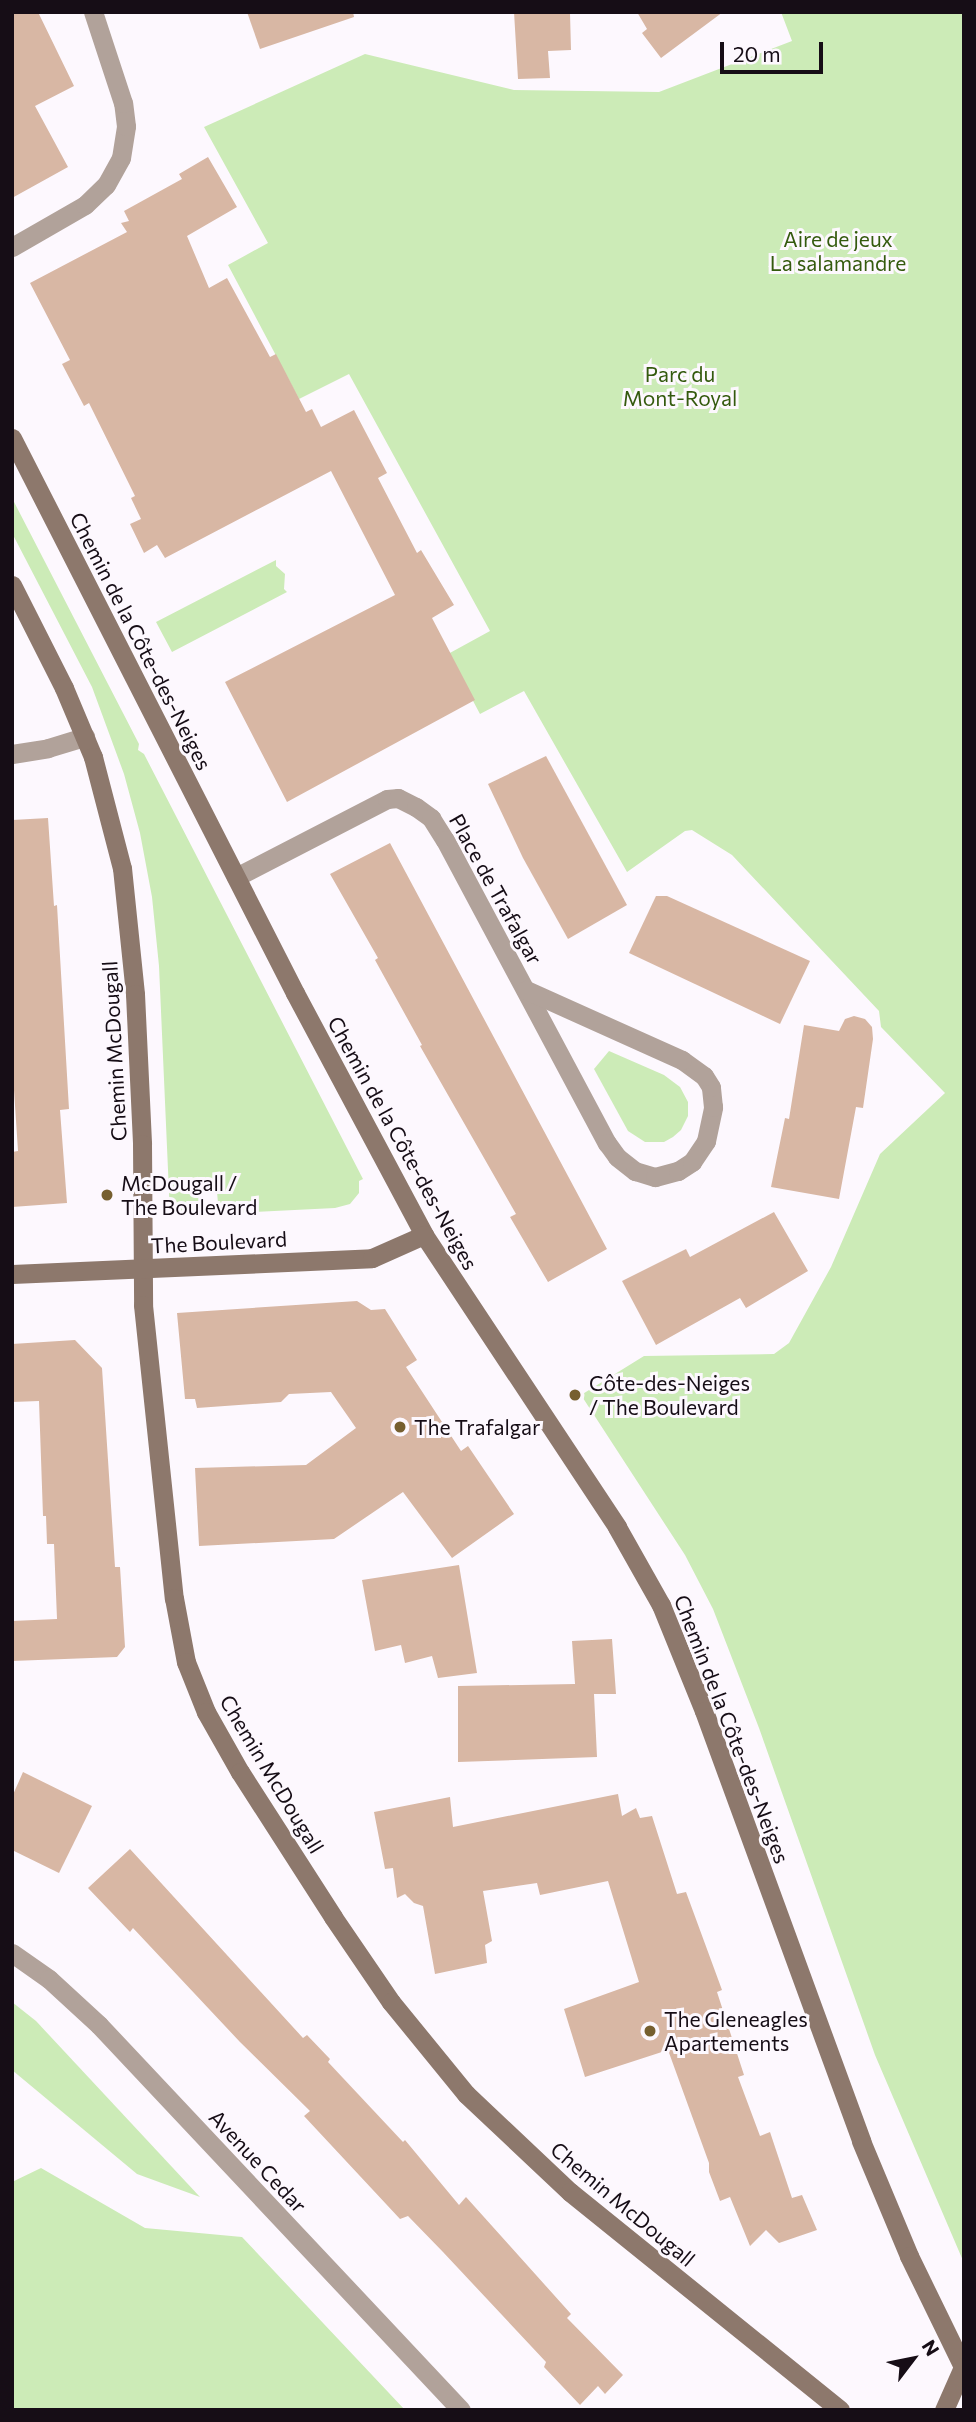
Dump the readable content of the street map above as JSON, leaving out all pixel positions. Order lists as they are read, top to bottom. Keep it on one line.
{"streets":{"main road":["Chemin de la Côte-des-Neiges","Chemin McDougall","The Boulevard"],"street":["Place de Trafalgar","Avenue Cedar"]},"crossings":[["Chemin de la Côte-des-Neiges","Place de Trafalgar"],["Chemin de la Côte-des-Neiges","The Boulevard"],["Chemin McDougall","The Boulevard"]],"parks":["Aire de jeux La salamandre","Parc du Mont-Royal"],"places":["McDougall / The Boulevard","Côte-des-Neiges / The Boulevard","The Trafalgar","The Gleneagles Apartements"],"scale_bar":"20 m","north":"top right"}
